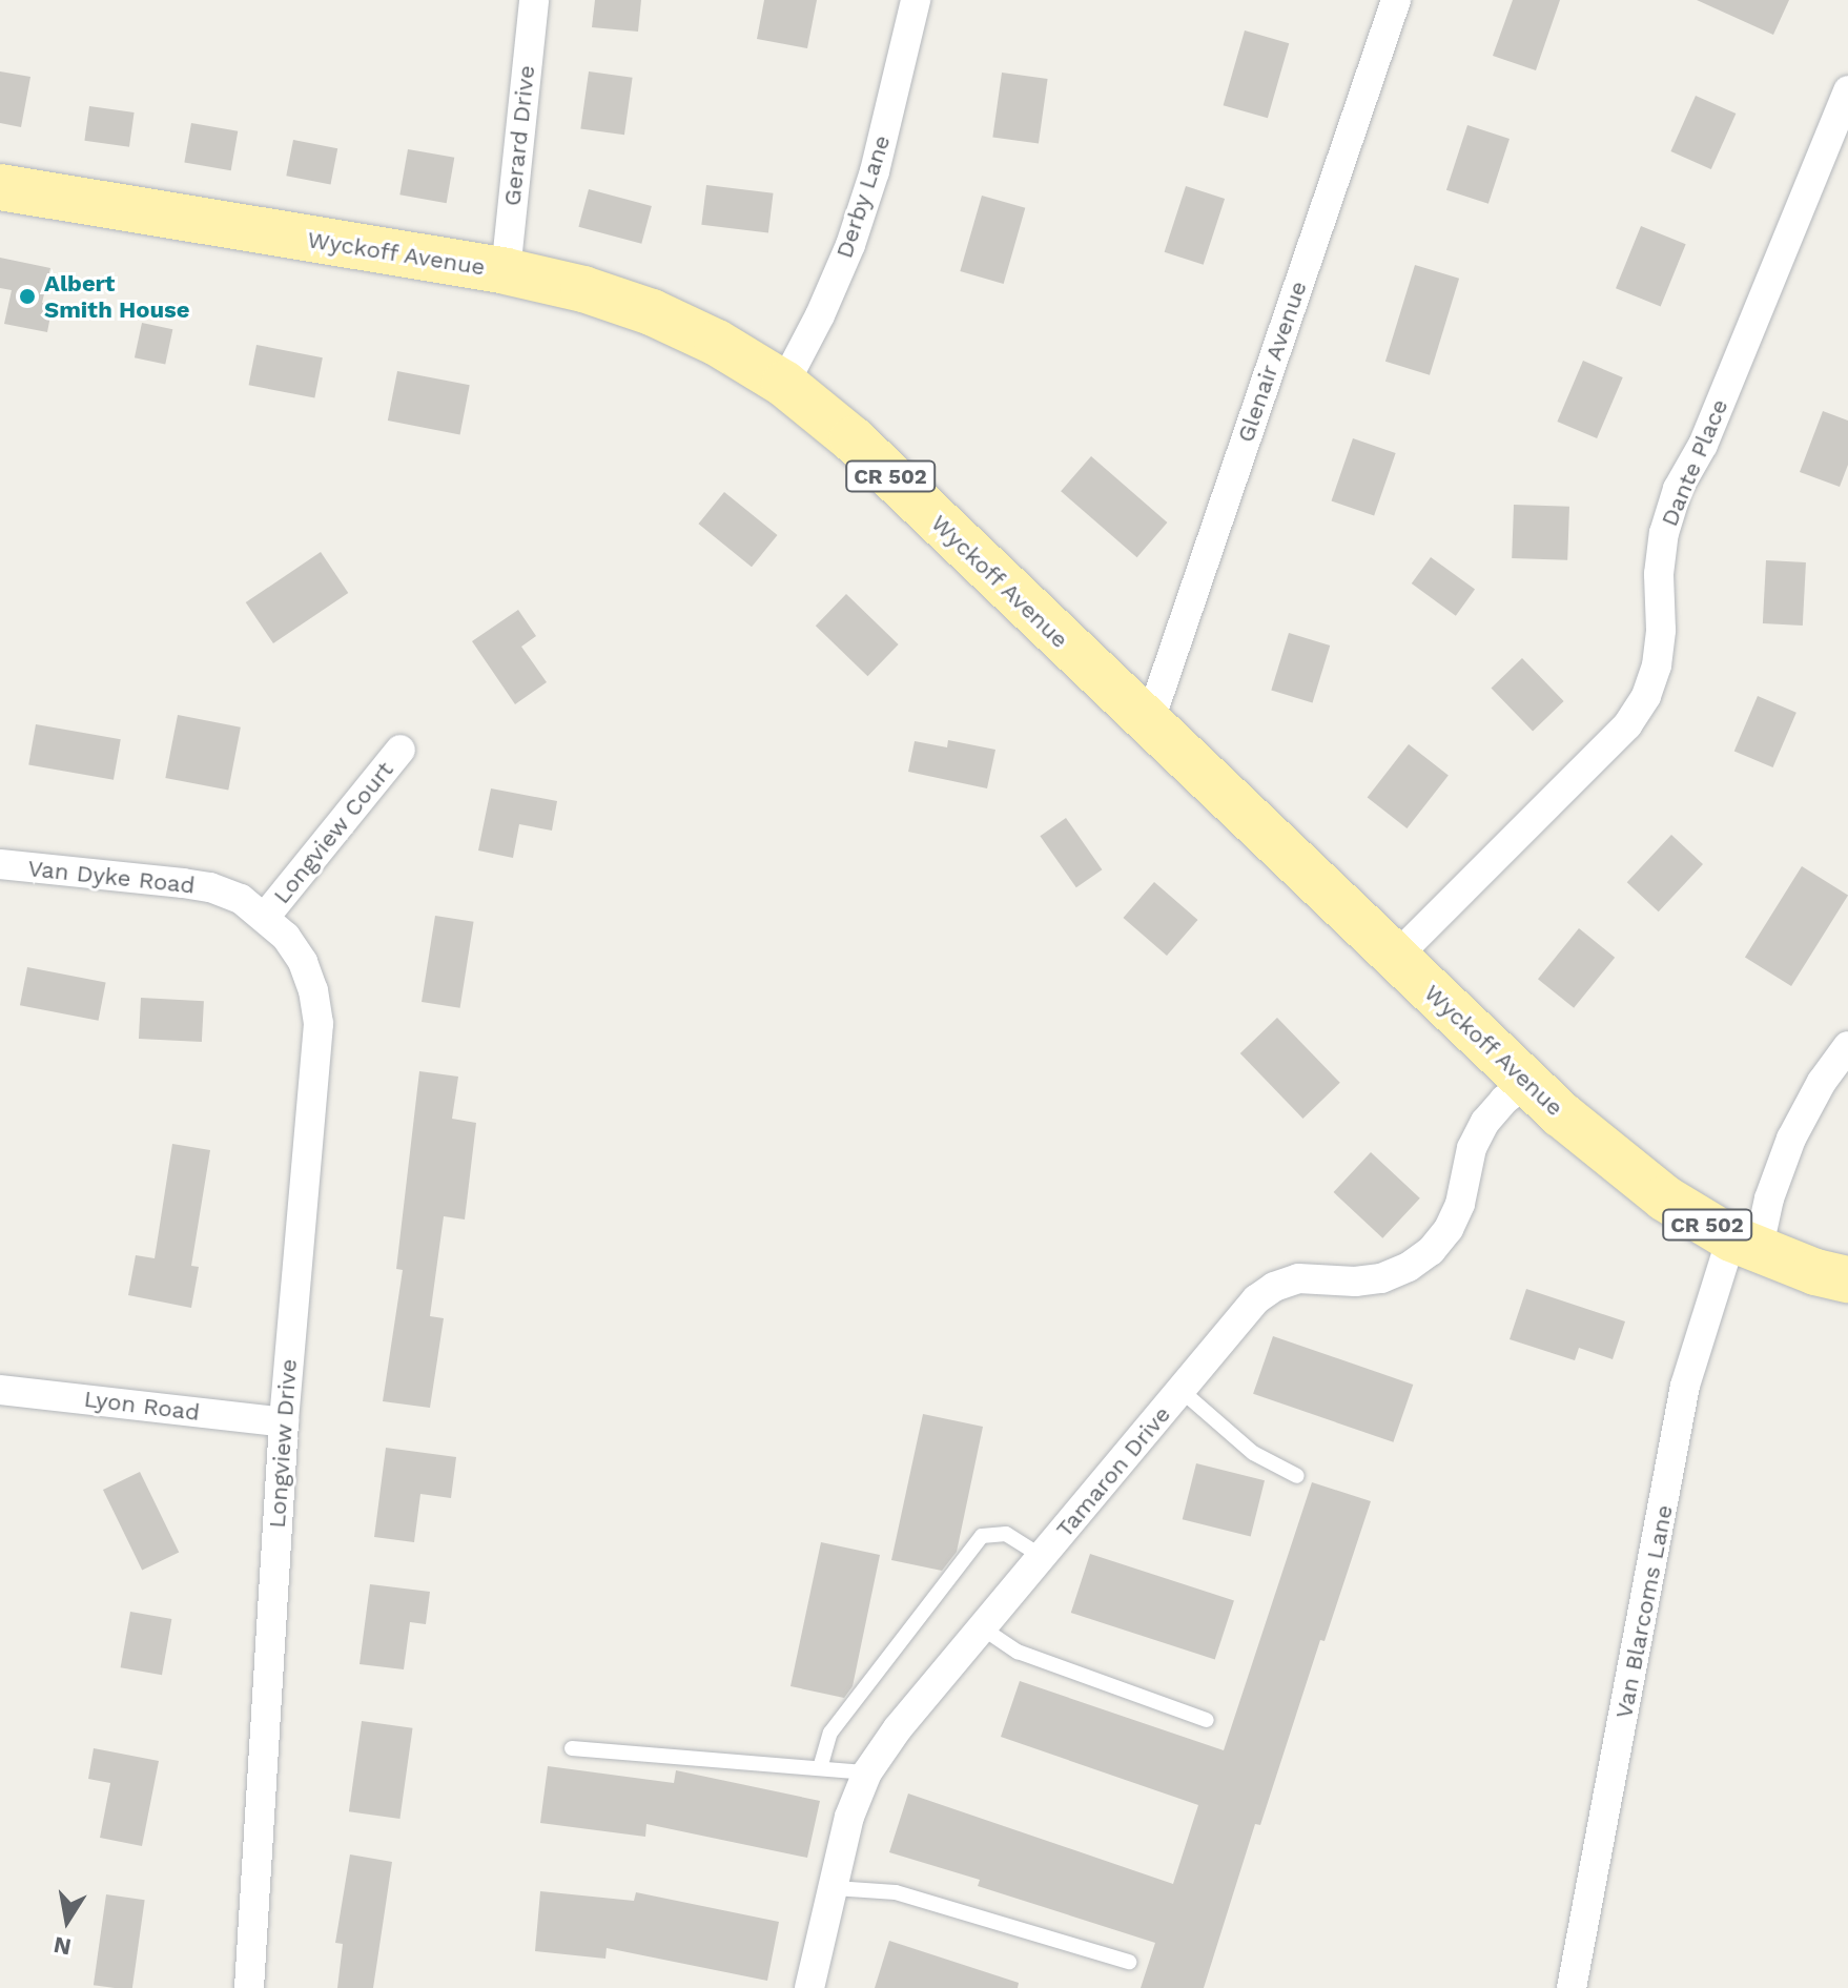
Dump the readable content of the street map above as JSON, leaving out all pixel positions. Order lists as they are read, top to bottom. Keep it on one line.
{"streets":{"main road":["Wyckoff Avenue","CR 502"],"street":["Gerard Drive","Derby Lane","Glenair Avenue","Dante Place","Longview Court","Van Dyke Road","Lyon Road","Longview Drive","Tamaron Drive","Van Blarcoms Lane"]},"crossings":[["Gerard Drive","Wyckoff Avenue"],["Derby Lane","Wyckoff Avenue"],["Wyckoff Avenue","Glenair Avenue"],["Wyckoff Avenue","Dante Place"],["Wyckoff Avenue","CR 502"],["Wyckoff Avenue","Tamaron Drive"],["Wyckoff Avenue","Van Blarcoms Lane"],["CR 502","Van Blarcoms Lane"],["Longview Court","Van Dyke Road"],["Longview Court","Longview Drive"],["Van Dyke Road","Longview Drive"],["Lyon Road","Longview Drive"]],"places":["Albert Smith House"],"north":"bottom"}
